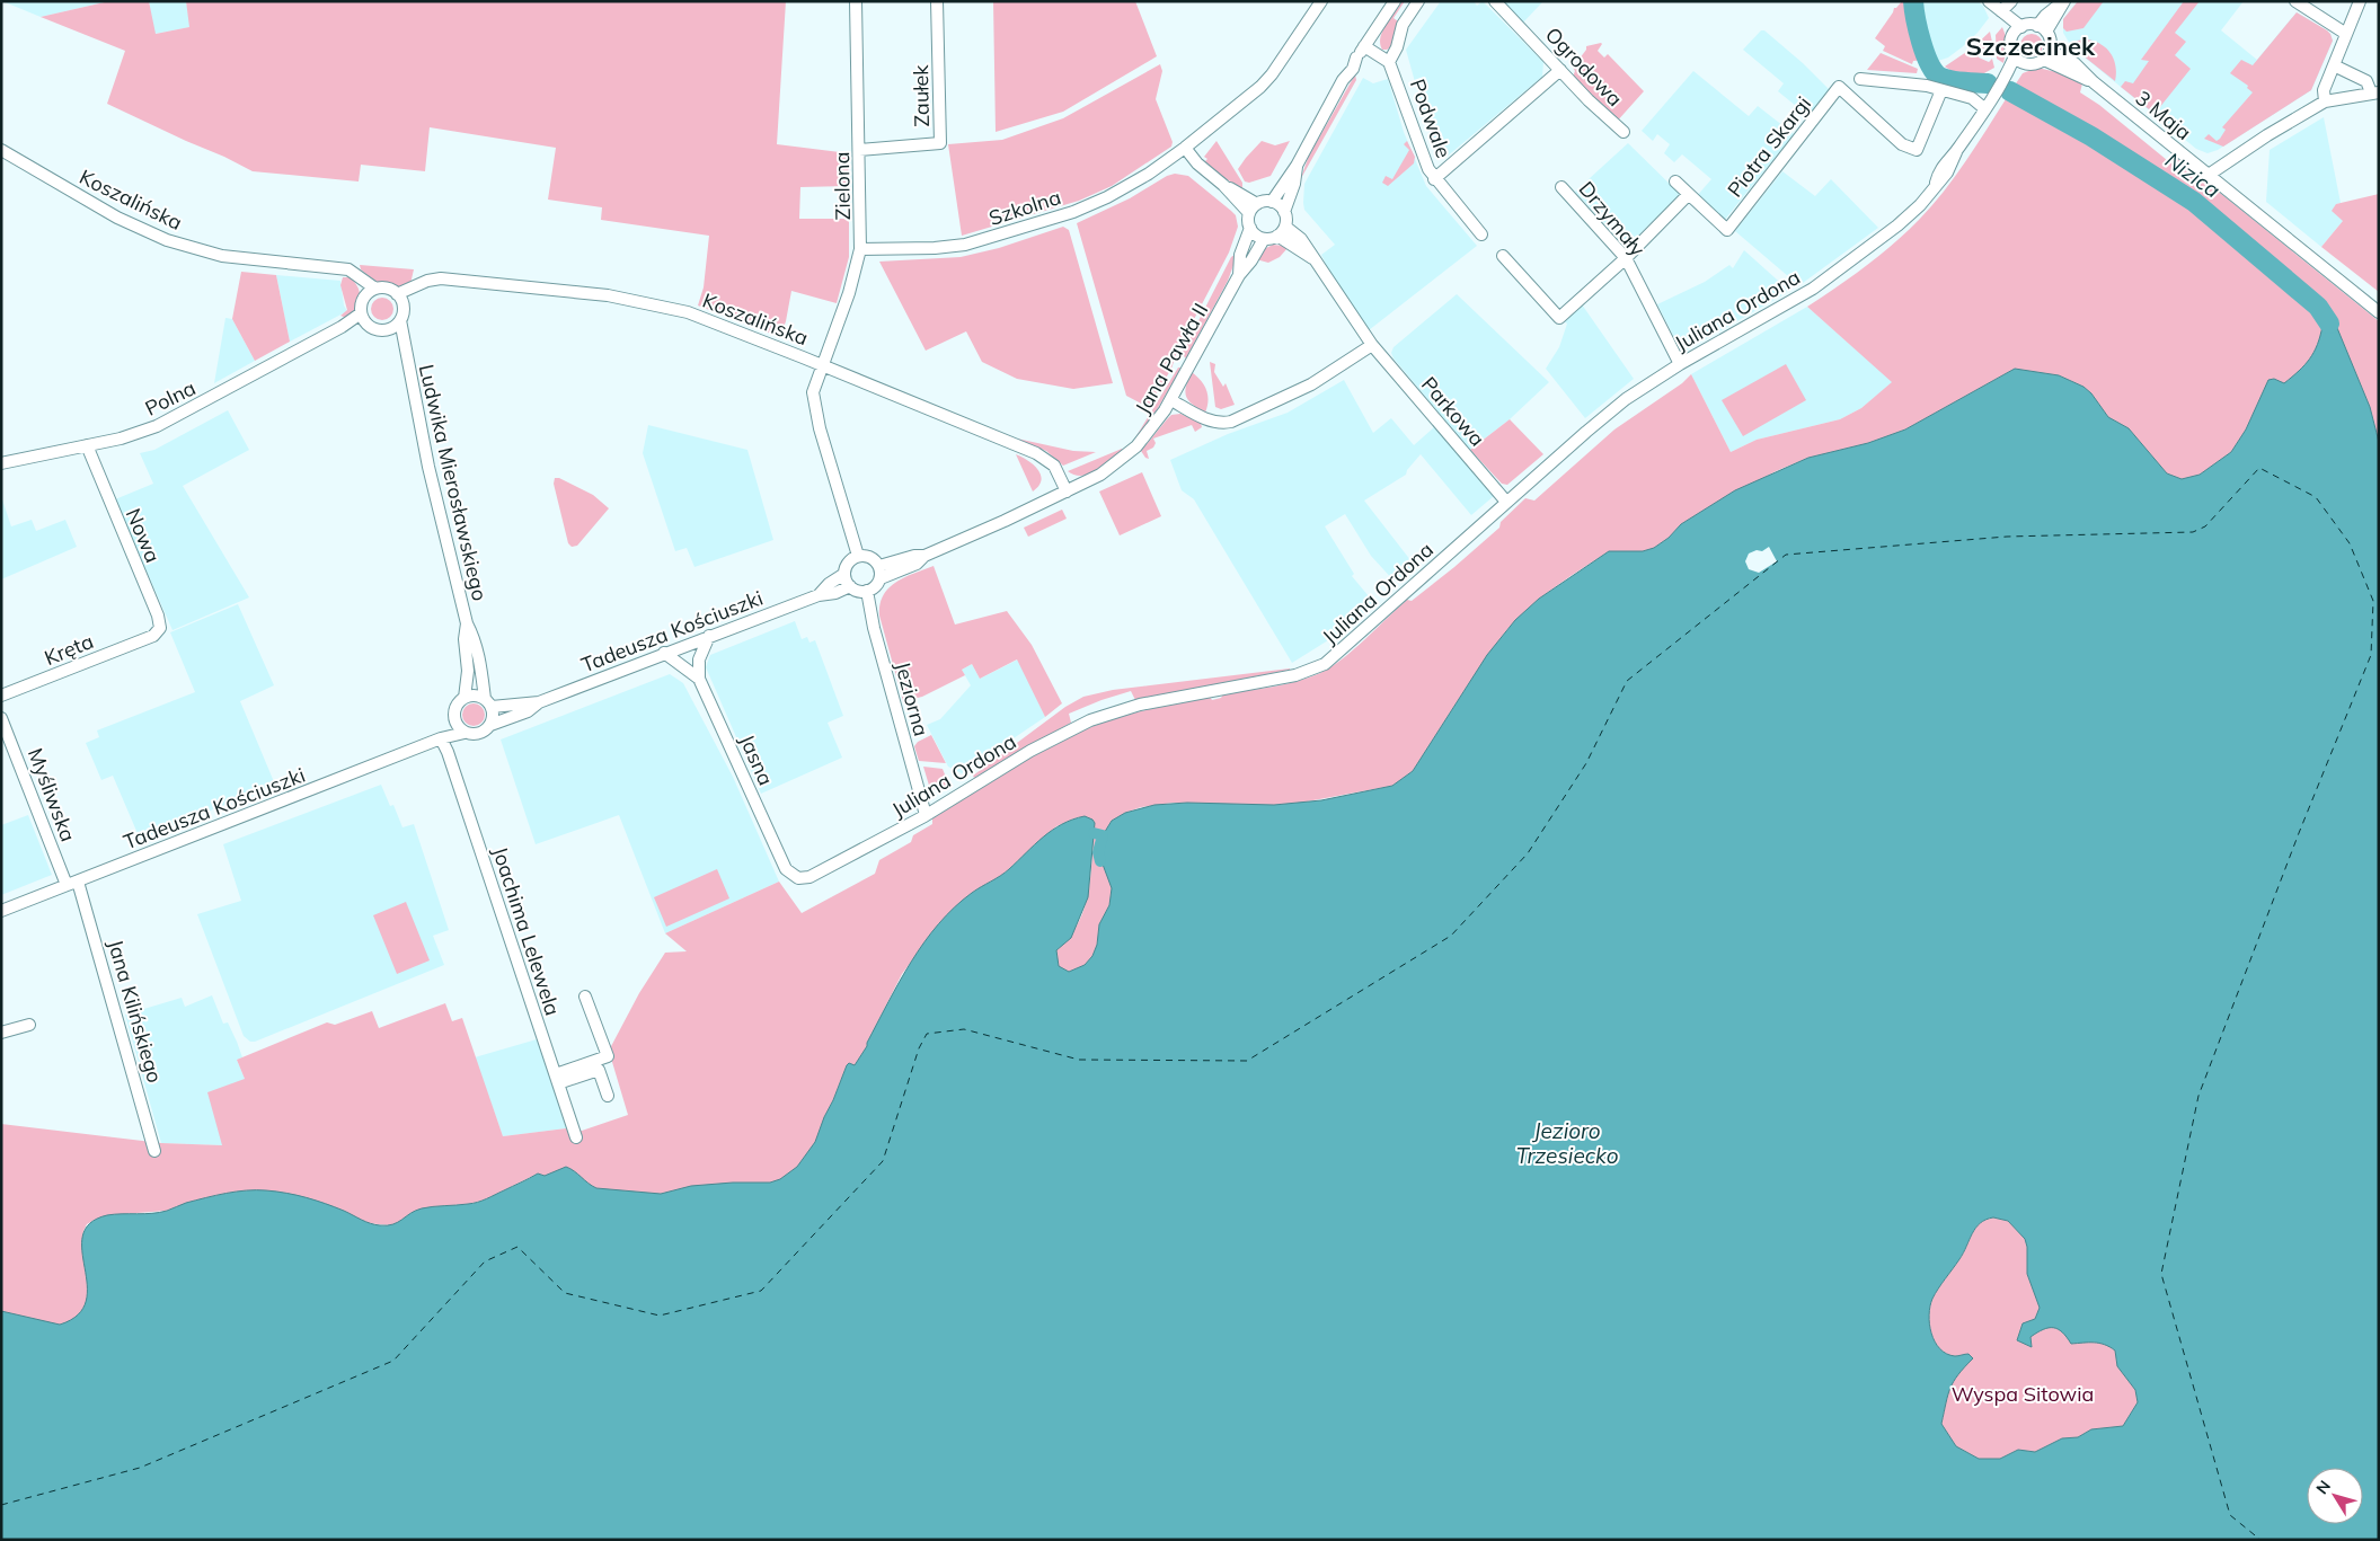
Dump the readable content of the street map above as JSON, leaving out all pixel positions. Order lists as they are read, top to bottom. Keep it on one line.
{"streets":{"street":["Ogrodowa","Zaułek","3 Maja","Podwale","Piotra Skargi","Zielona","Koszalińska","Szkolna","Drzymały","Juliana Ordona","Jana Pawła II","Polna","Parkowa","Ludwika Mierosławskiego","Nowa","Tadeusza Kościuszki","Kręta","Jeziorna","Jasna","Myśliwska","Joachima Lelewela","Jana Kilińskiego"]},"crossings":[["Zaułek","Zielona"],["Zielona","Koszalińska"],["Zielona","Szkolna"],["Koszalińska","Jana Pawła II"],["Koszalińska","Polna"],["Koszalińska","Ludwika Mierosławskiego"],["Drzymały","Juliana Ordona"],["Juliana Ordona","Parkowa"],["Juliana Ordona","Jeziorna"],["Juliana Ordona","Jasna"],["Jana Pawła II","Parkowa"],["Polna","Ludwika Mierosławskiego"],["Polna","Nowa"],["Ludwika Mierosławskiego","Tadeusza Kościuszki"],["Nowa","Kręta"],["Tadeusza Kościuszki","Jeziorna"],["Tadeusza Kościuszki","Jasna"],["Tadeusza Kościuszki","Myśliwska"],["Tadeusza Kościuszki","Joachima Lelewela"],["Tadeusza Kościuszki","Jana Kilińskiego"]],"districts":["Szczecinek"],"water":["Nizica","Jezioro Trzesiecko"],"parks":["Wyspa Sitowia"],"north":"top left"}
